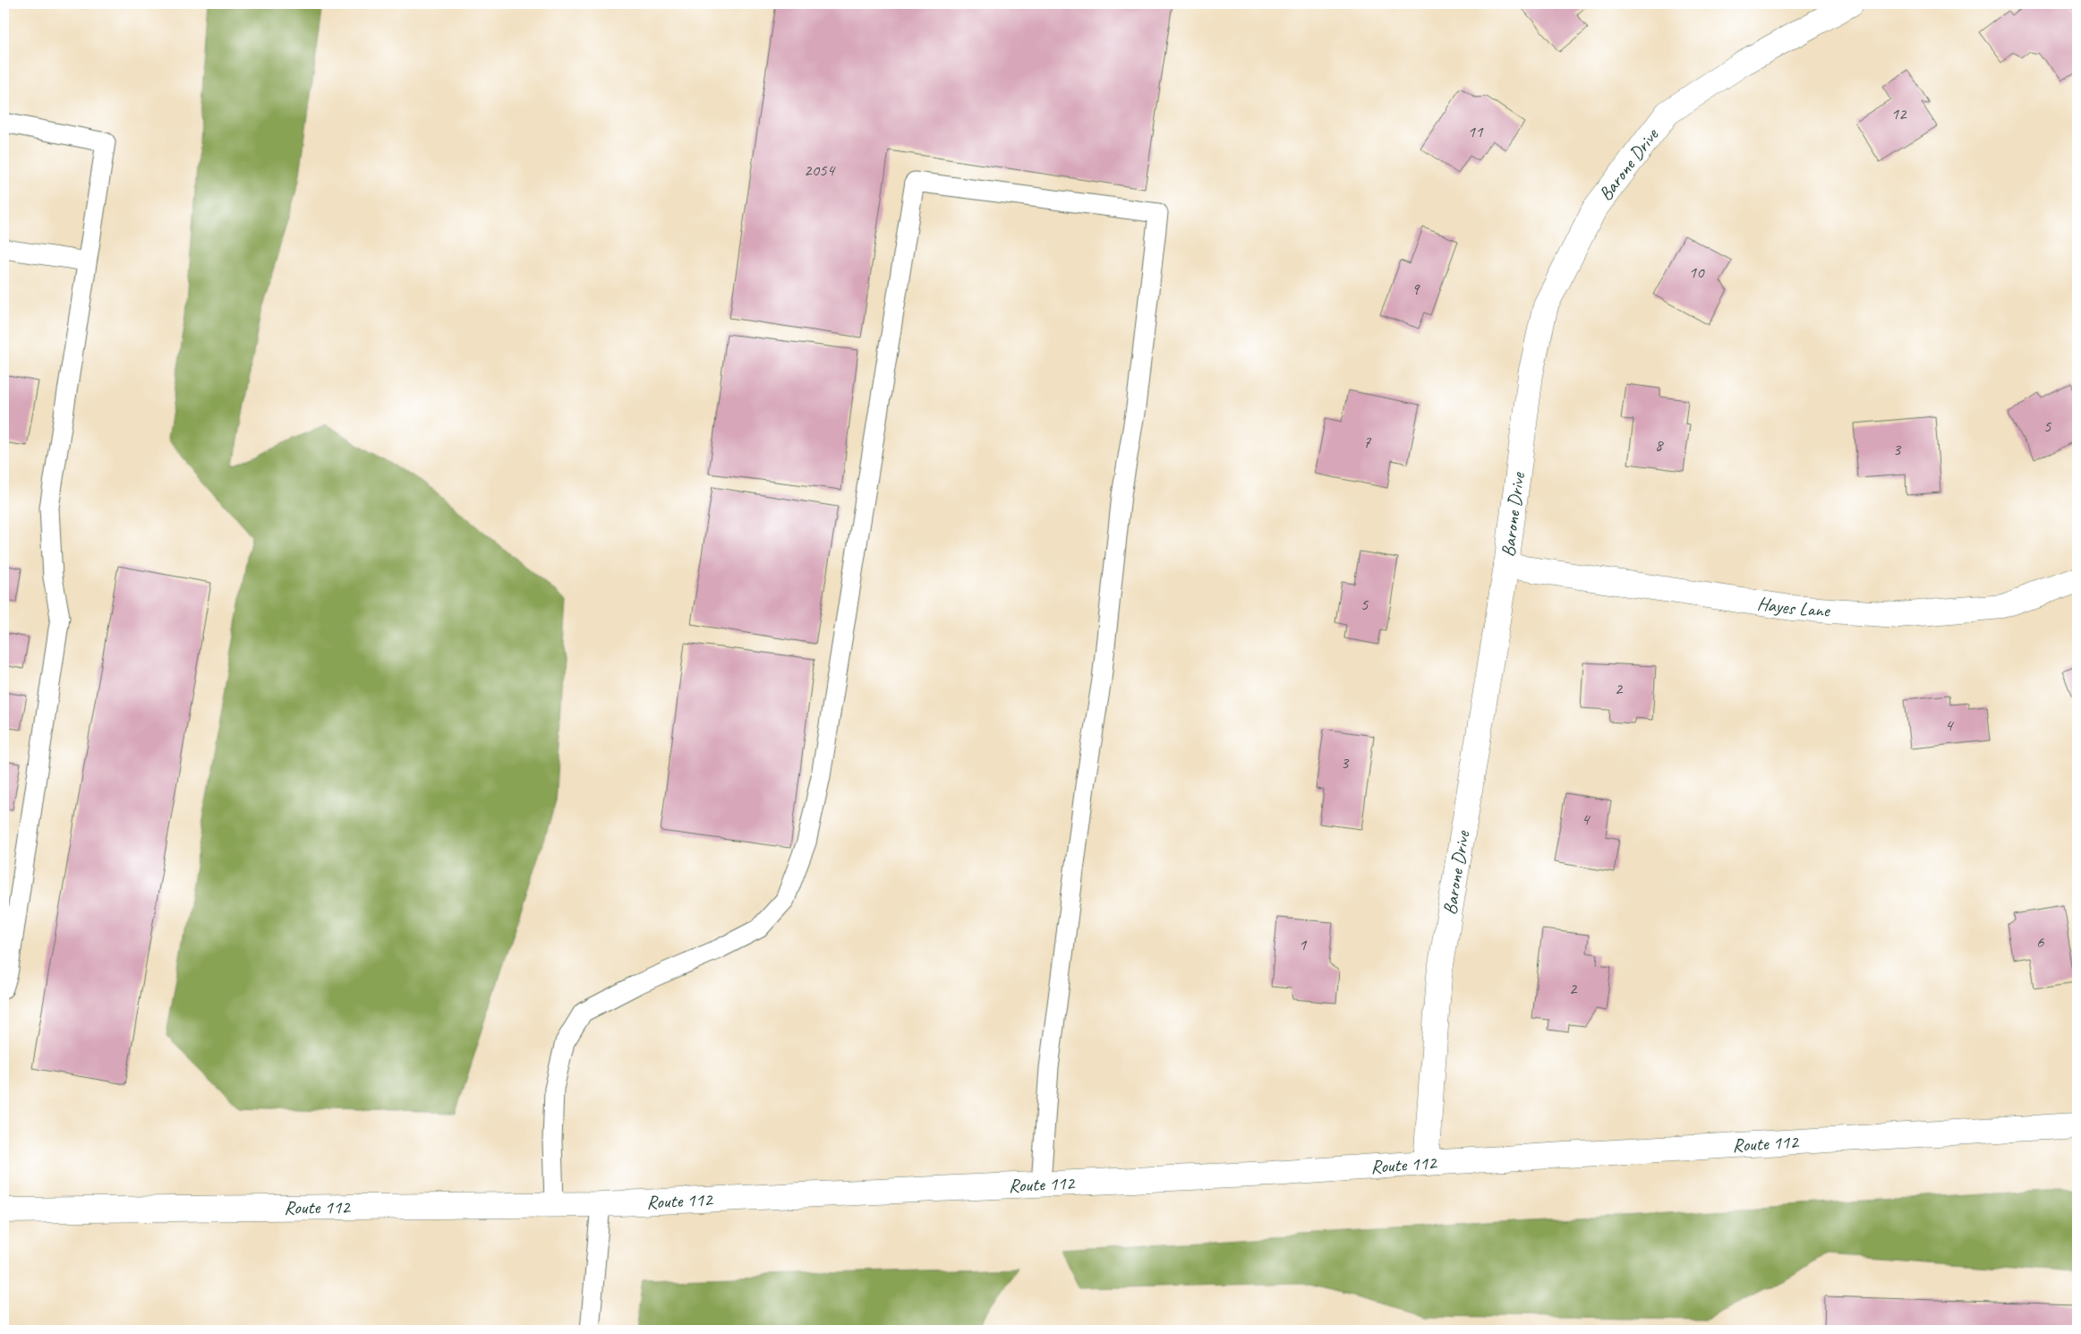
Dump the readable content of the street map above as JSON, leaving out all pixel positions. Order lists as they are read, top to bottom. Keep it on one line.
{"streets":{"main road":["Barone Drive","Hayes Lane","Route 112"]},"crossings":[["Barone Drive","Hayes Lane"],["Barone Drive","Route 112"]],"house_numbers":["12","11","2054","10","9","5","7","8","3","5","2","4","3","4","6","1","2"]}
